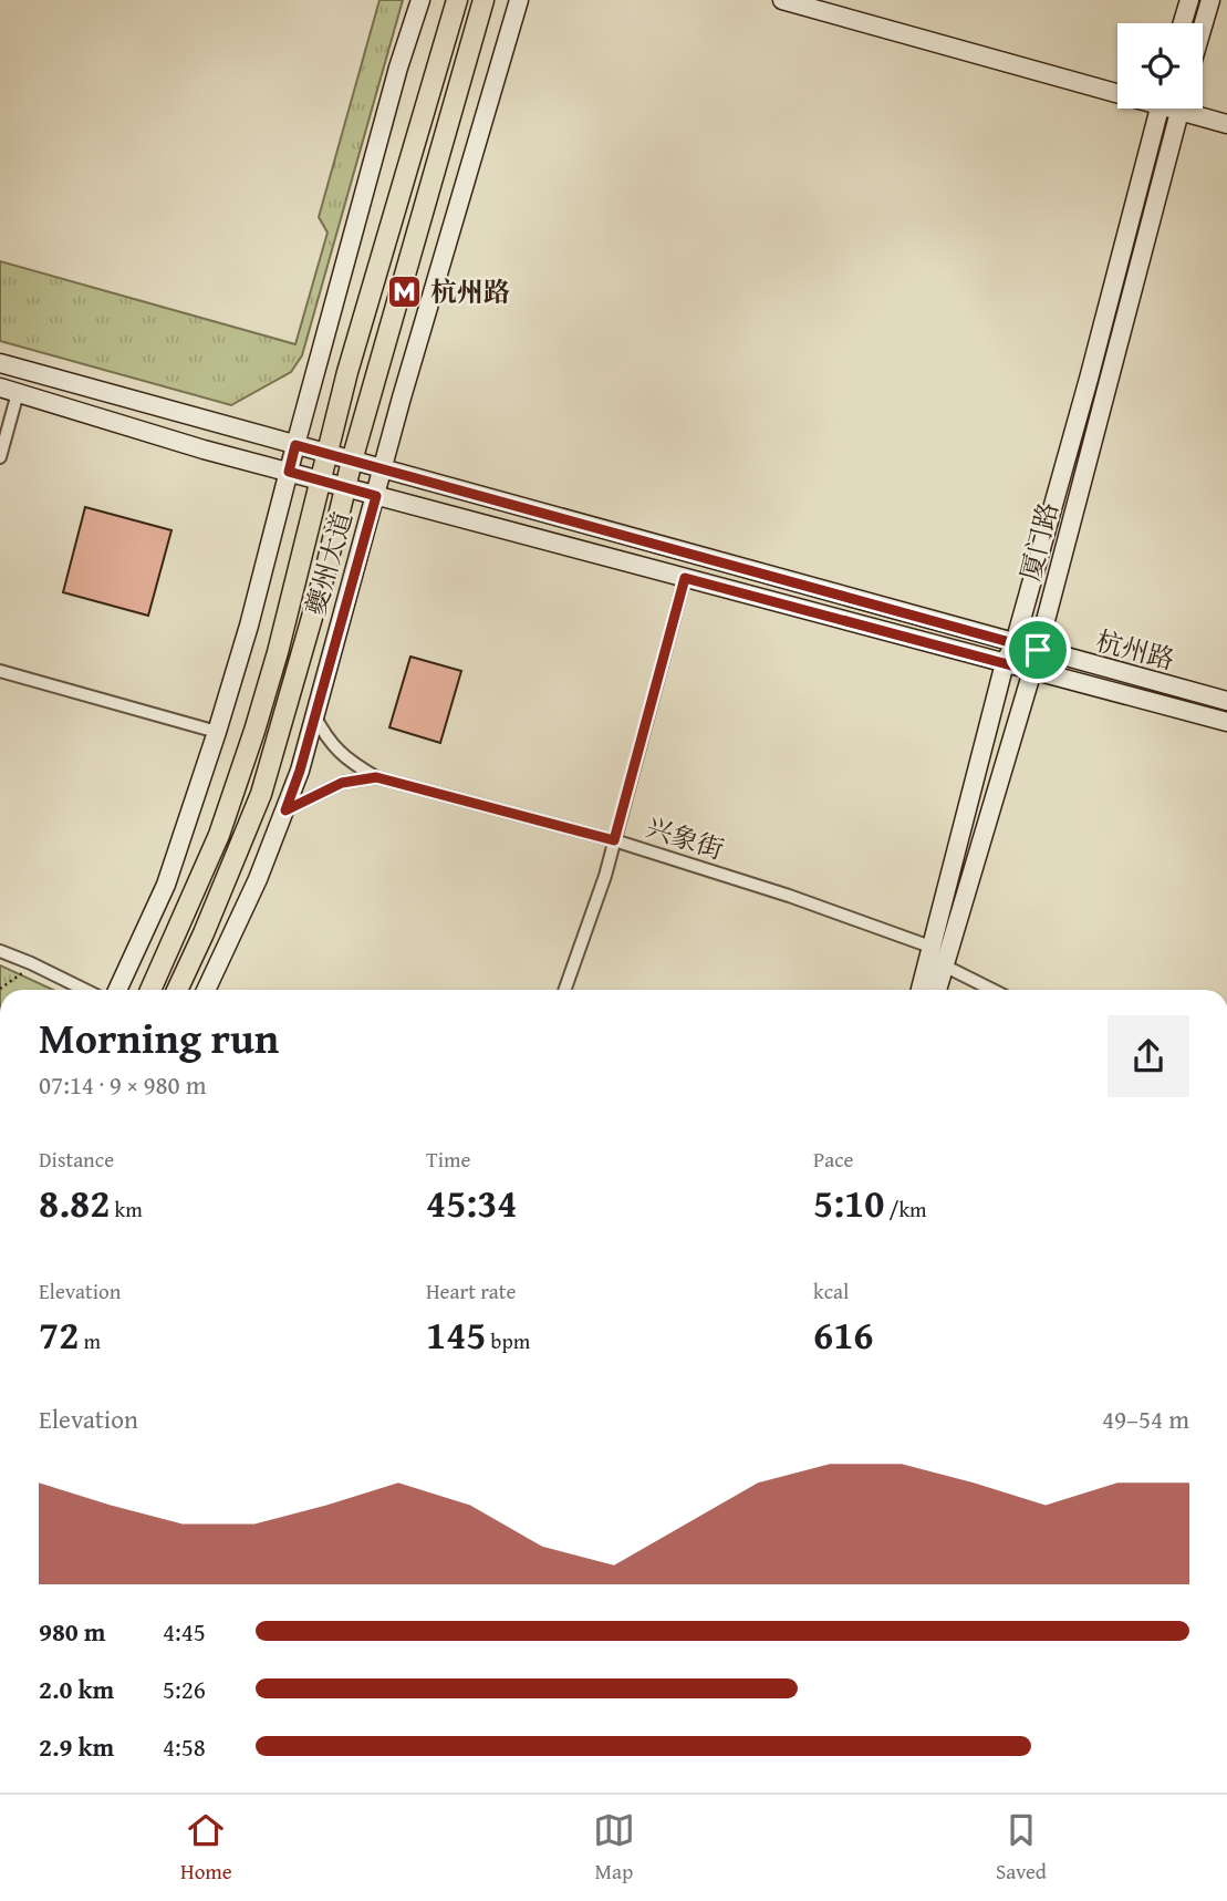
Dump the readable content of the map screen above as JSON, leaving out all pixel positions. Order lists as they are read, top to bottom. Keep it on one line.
{"streets":{"main road":["厦门路","夔州大道","杭州路"],"street":["兴象街"]},"crossings":[["厦门路","杭州路"],["厦门路","兴象街"],["夔州大道","杭州路"],["夔州大道","兴象街"]],"places":{"metro station":["杭州路"]},"page":{"heading":["Morning run","07:14 · 9 × 980 m"],"stats":[["Distance","8.82 km"],["Time","45:34"],["Pace","5:10 /km"],["Elevation","72 m"],["Heart rate","145 bpm"],["kcal","616"]],"chart":["Elevation","49–54 m"],"list":[{"name":"980 m","note":"4:45"},{"name":"2.0 km","note":"5:26"},{"name":"2.9 km","note":"4:58"}],"tabs":["Home","Map","Saved"]}}
